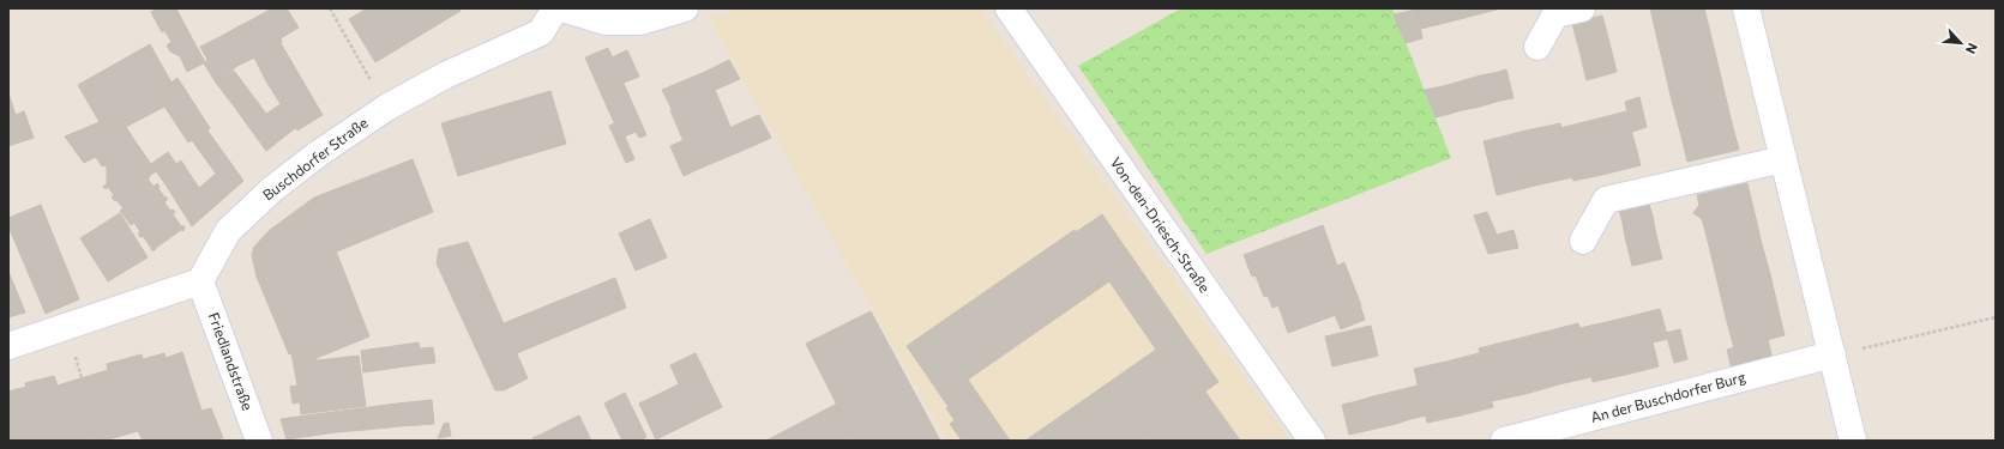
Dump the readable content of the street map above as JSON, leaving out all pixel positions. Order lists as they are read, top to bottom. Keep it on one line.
{"streets":{"street":["Buschdorfer Straße","Von-den-Driesch-Straße","Friedlandstraße","An der Buschdorfer Burg"]},"crossings":[["Buschdorfer Straße","Friedlandstraße"]],"north":"bottom right"}
